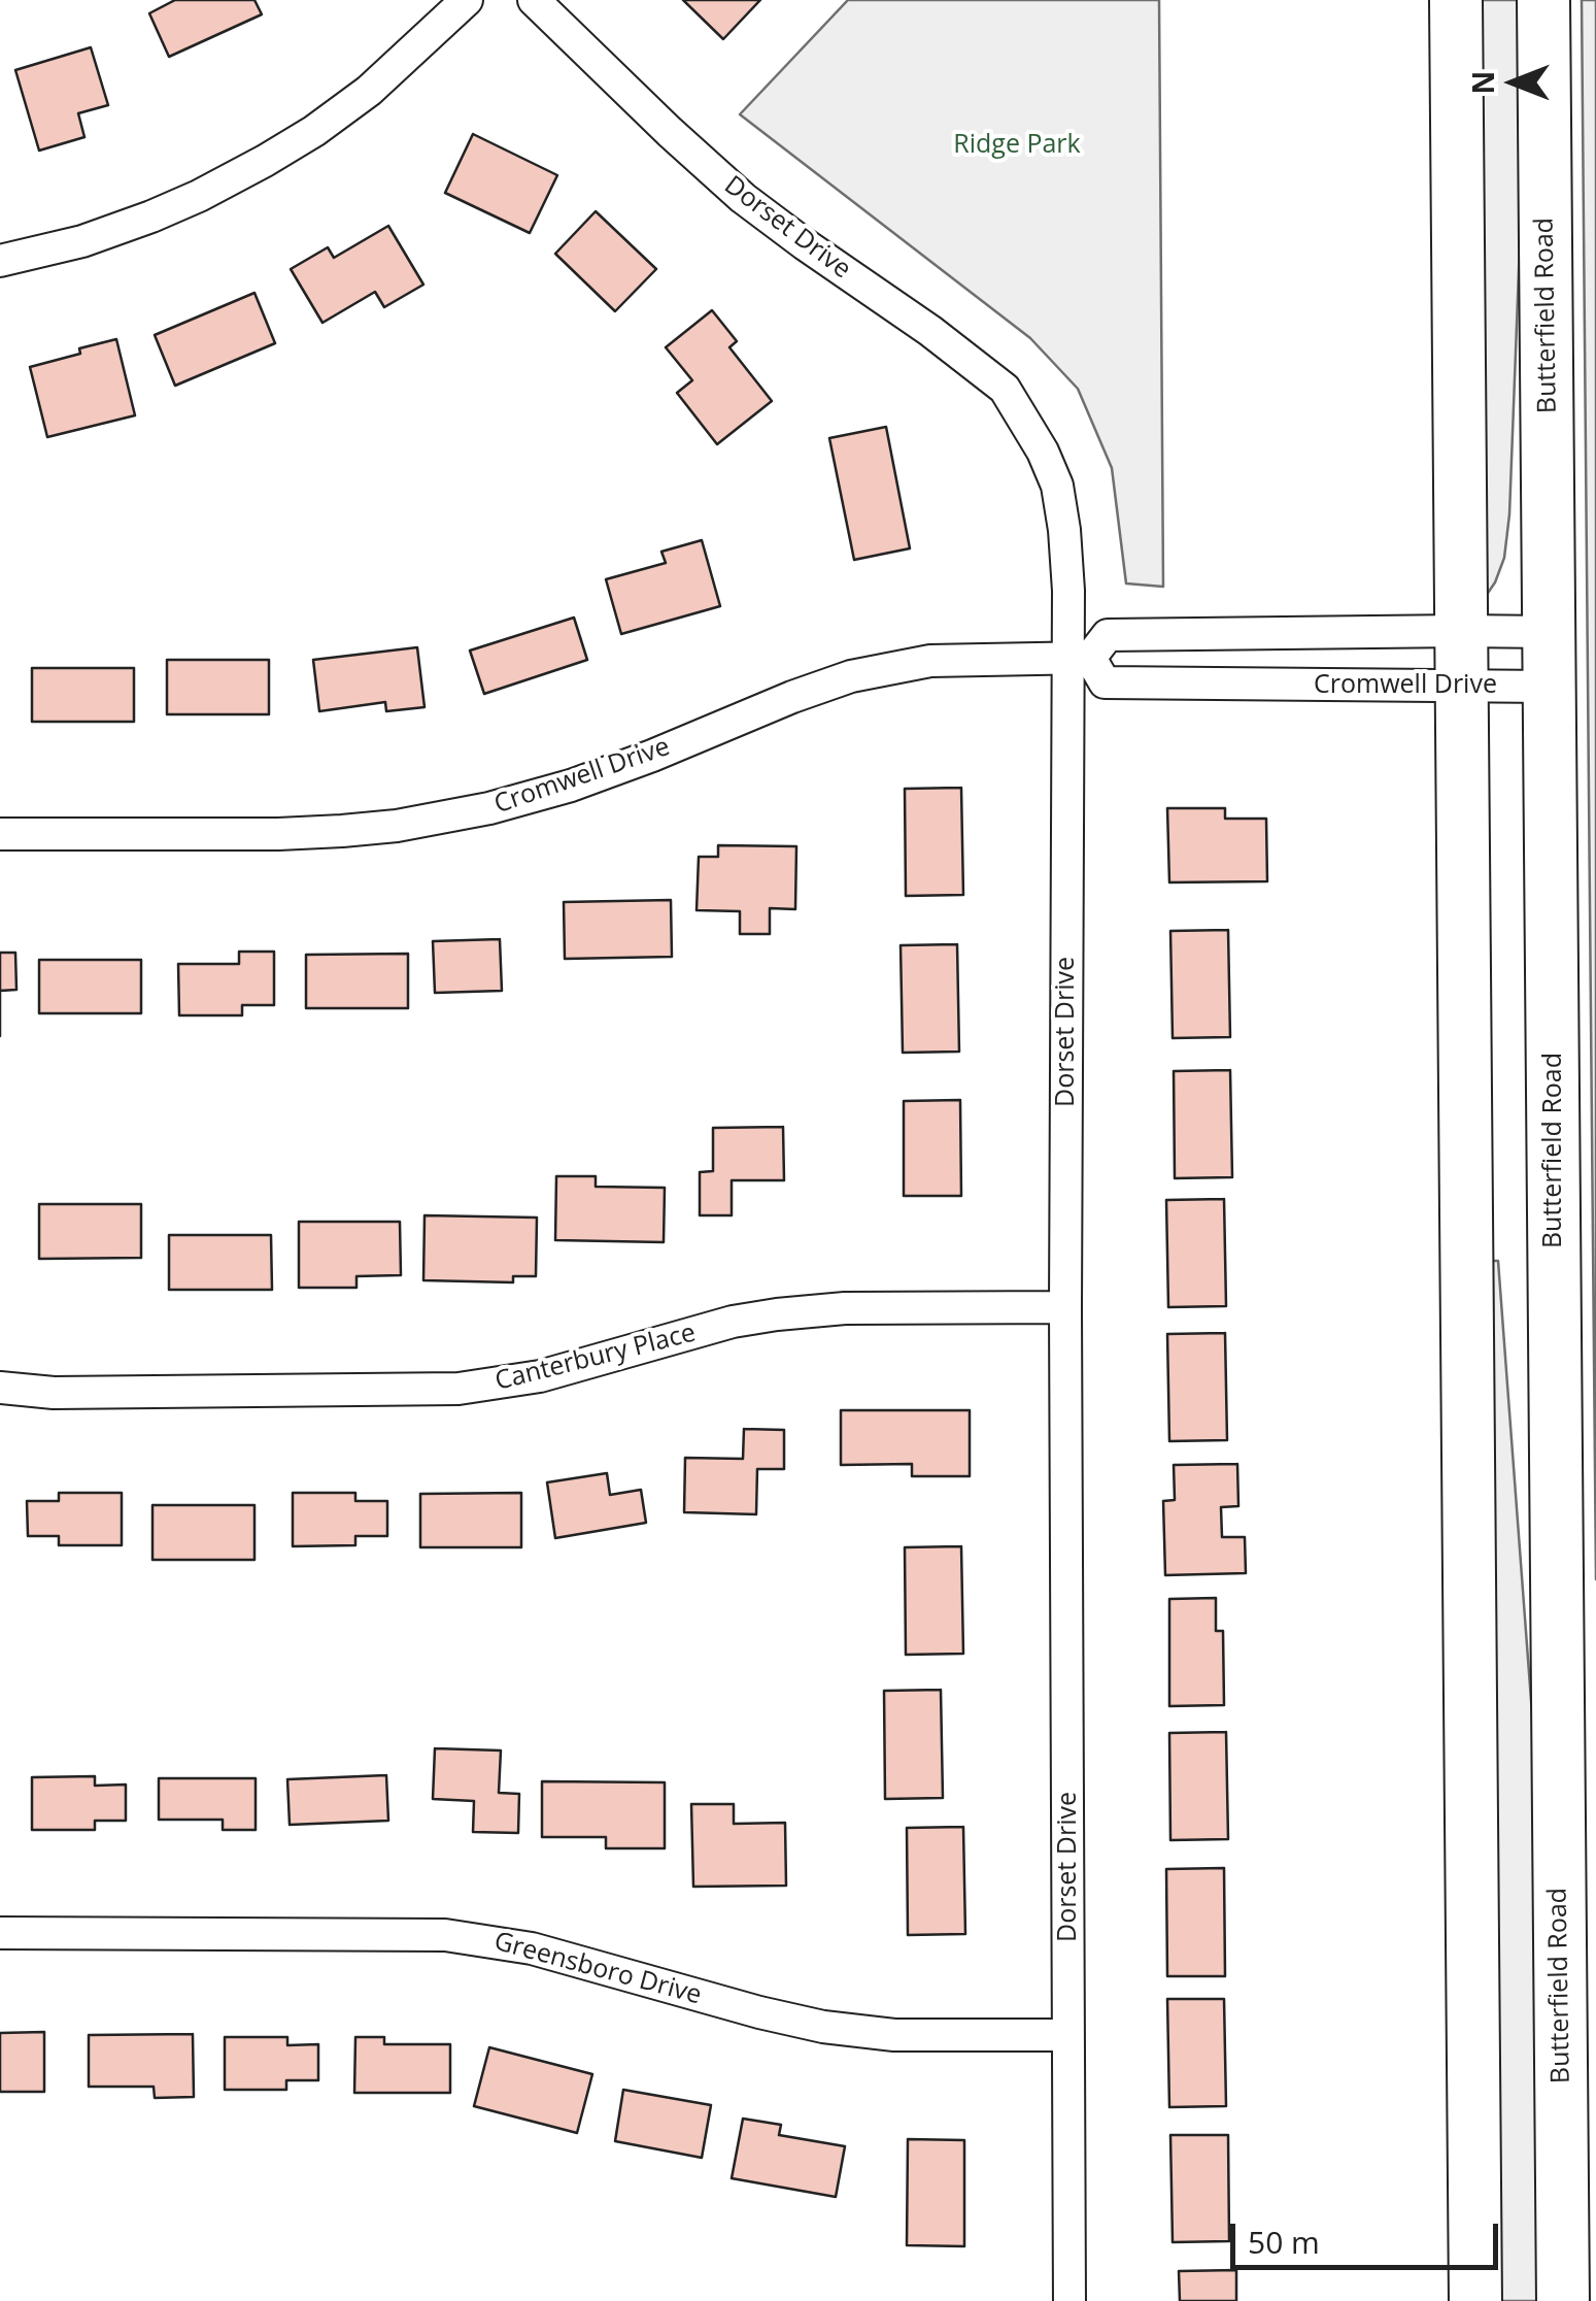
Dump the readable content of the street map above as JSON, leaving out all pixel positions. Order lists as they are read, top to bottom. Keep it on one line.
{"streets":{"main road":["Butterfield Road"],"street":["Dorset Drive","Cromwell Drive","Canterbury Place","Greensboro Drive"]},"crossings":[["Dorset Drive","Cromwell Drive"],["Dorset Drive","Canterbury Place"],["Dorset Drive","Greensboro Drive"],["Butterfield Road","Cromwell Drive"]],"parks":["Ridge Park"],"scale_bar":"50 m","north":"left"}
